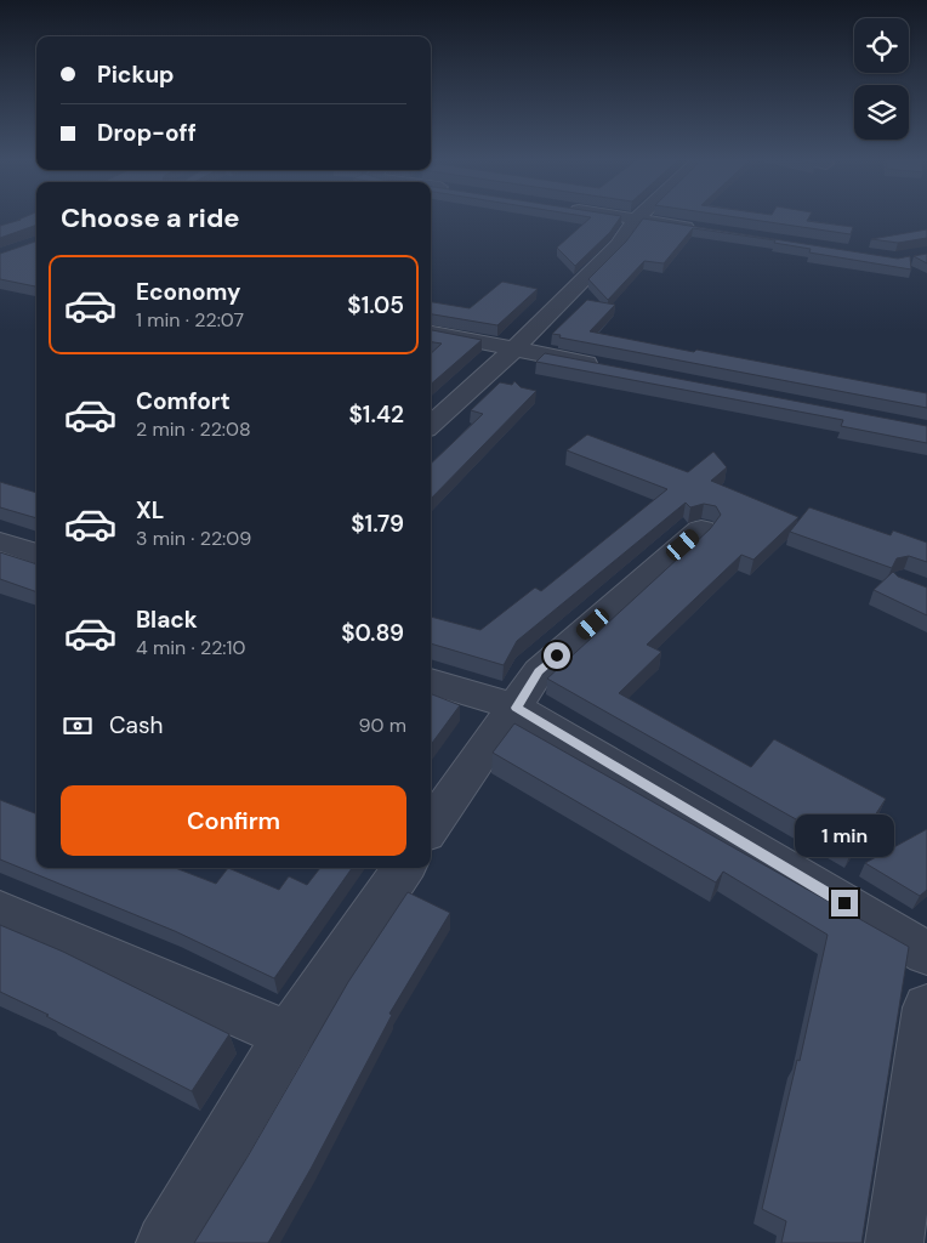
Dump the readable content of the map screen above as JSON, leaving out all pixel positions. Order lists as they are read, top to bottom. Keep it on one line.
{"page":{"banner":["Pickup","Drop-off"],"heading":"Choose a ride","list":[{"name":"Economy","note":"1 min · 22:07","value":"$1.05"},{"name":"Comfort","note":"2 min · 22:08","value":"$1.42"},{"name":"XL","note":"3 min · 22:09","value":"$1.79"},{"name":"Black","note":"4 min · 22:10","value":"$0.89"}],"pay":["Cash","90 m"],"buttons":"Confirm","bubble":"1 min"}}
